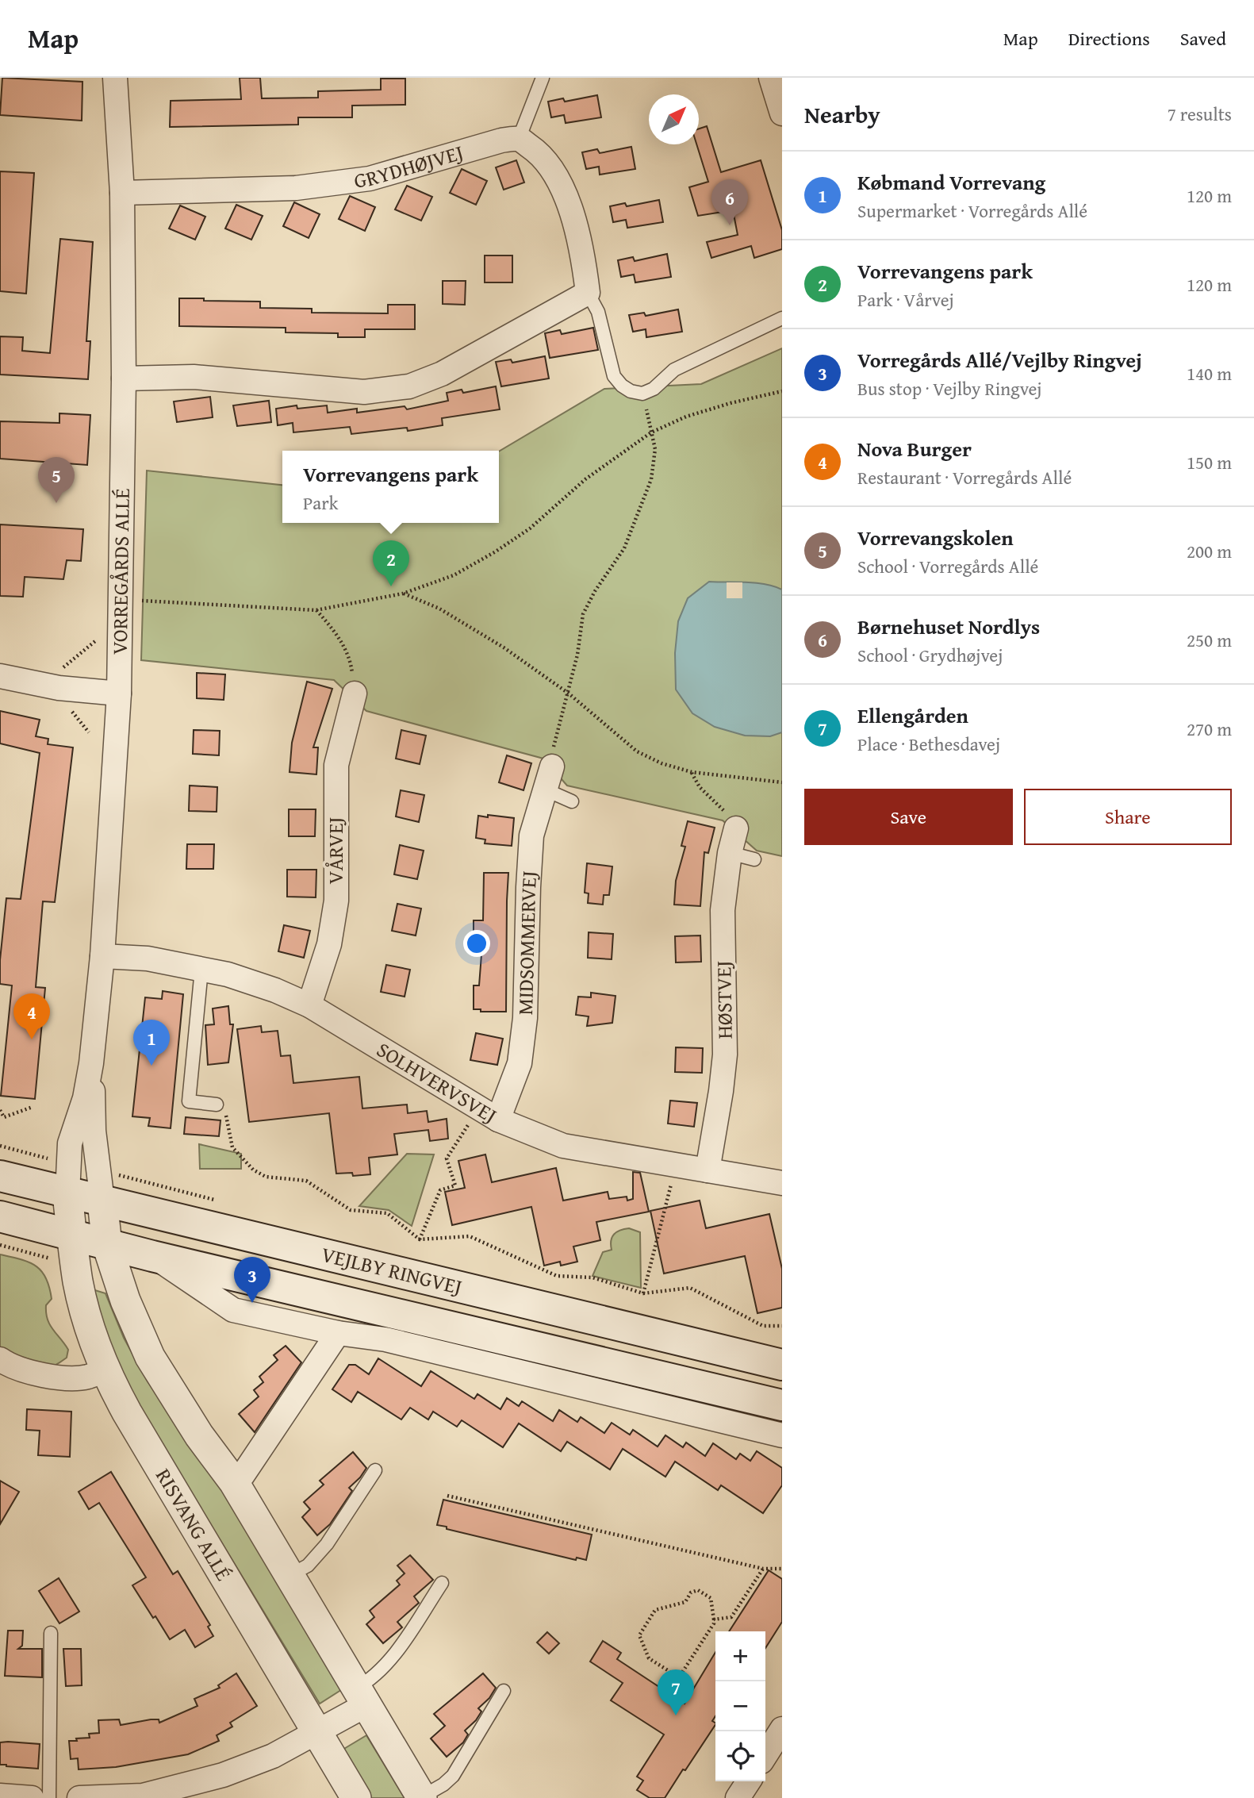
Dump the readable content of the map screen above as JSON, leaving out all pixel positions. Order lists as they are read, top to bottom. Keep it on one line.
{"streets":{"main road":["VEJLBY RINGVEJ"],"street":["GRYDHØJVEJ","VORREGÅRDS ALLÉ","VÅRVEJ","MIDSOMMERVEJ","HØSTVEJ","SOLHVERVSVEJ","RISVANG ALLÉ"]},"crossings":[["GRYDHØJVEJ","VORREGÅRDS ALLÉ"],["VORREGÅRDS ALLÉ","SOLHVERVSVEJ"],["VORREGÅRDS ALLÉ","VEJLBY RINGVEJ"],["VORREGÅRDS ALLÉ","RISVANG ALLÉ"],["VÅRVEJ","SOLHVERVSVEJ"],["MIDSOMMERVEJ","SOLHVERVSVEJ"],["HØSTVEJ","SOLHVERVSVEJ"],["VEJLBY RINGVEJ","RISVANG ALLÉ"]],"north":"top right","page":{"header":"Map","nav":["Map","Directions","Saved"],"heading":["Nearby","7 results"],"list":[{"mark":"1","name":"Købmand Vorrevang","note":"Supermarket · Vorregårds Allé","value":"120 m"},{"mark":"2","name":"Vorrevangens park","note":"Park · Vårvej","value":"120 m"},{"mark":"3","name":"Vorregårds Allé/Vejlby Ringvej","note":"Bus stop · Vejlby Ringvej","value":"140 m"},{"mark":"4","name":"Nova Burger","note":"Restaurant · Vorregårds Allé","value":"150 m"},{"mark":"5","name":"Vorrevangskolen","note":"School · Vorregårds Allé","value":"200 m"},{"mark":"6","name":"Børnehuset Nordlys","note":"School · Grydhøjvej","value":"250 m"},{"mark":"7","name":"Ellengården","note":"Place · Bethesdavej","value":"270 m"}],"pins":["6","5","2","4","1","3","7"],"popup":["Vorrevangens park","Park"],"buttons":["Save","Share"],"map_buttons":["+","−"]}}
